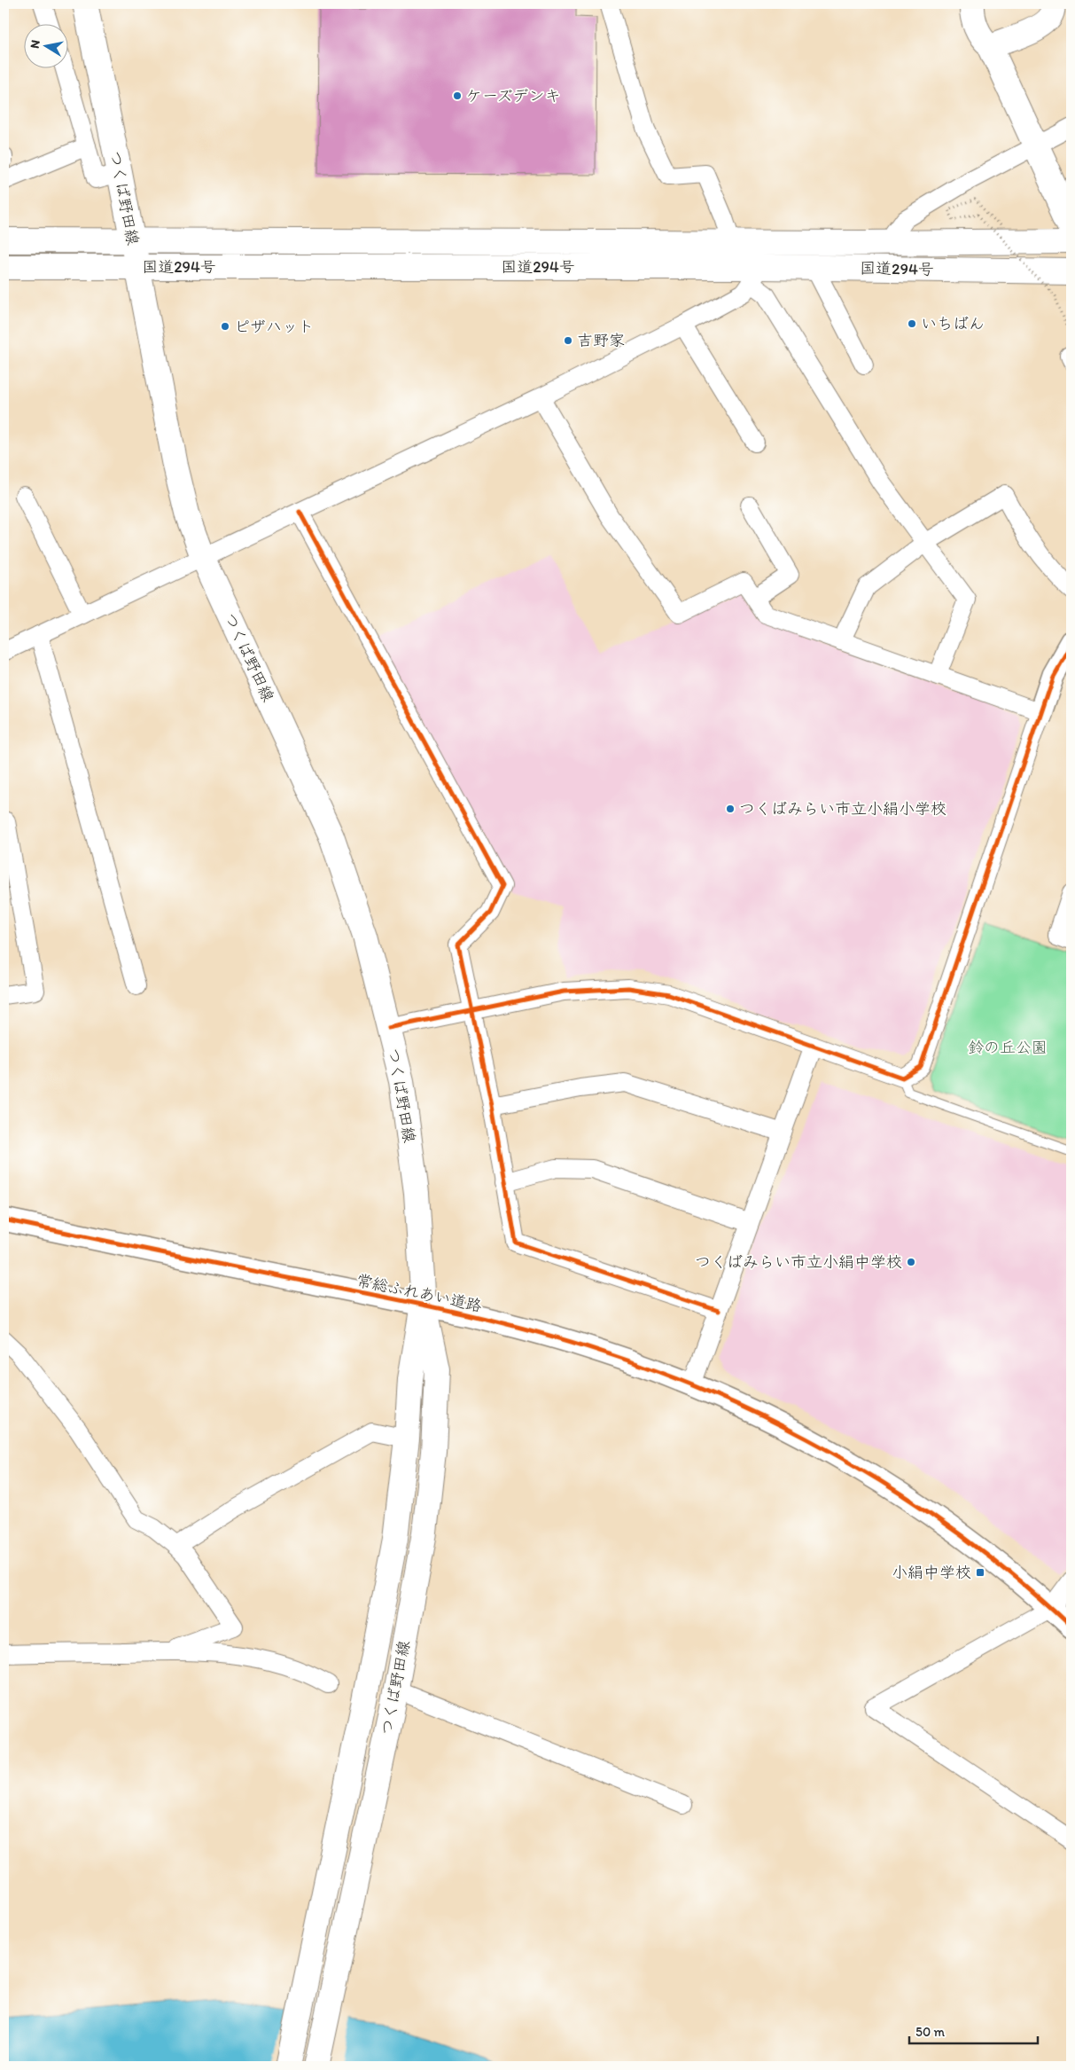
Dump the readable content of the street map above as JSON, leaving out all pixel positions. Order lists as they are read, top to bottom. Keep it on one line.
{"streets":{"main road":["つくば野田線","国道294号"],"street":["常総ふれあい道路"]},"crossings":[["つくば野田線","国道294号"],["つくば野田線","常総ふれあい道路"]],"parks":["鈴の丘公園"],"places":{"other":["ケーズデンキ","いちばん","ピザハット","吉野家","つくばみらい市立小絹小学校","つくばみらい市立小絹中学校"],"transit":["小絹中学校"]},"scale_bar":"50 m","north":"left"}
